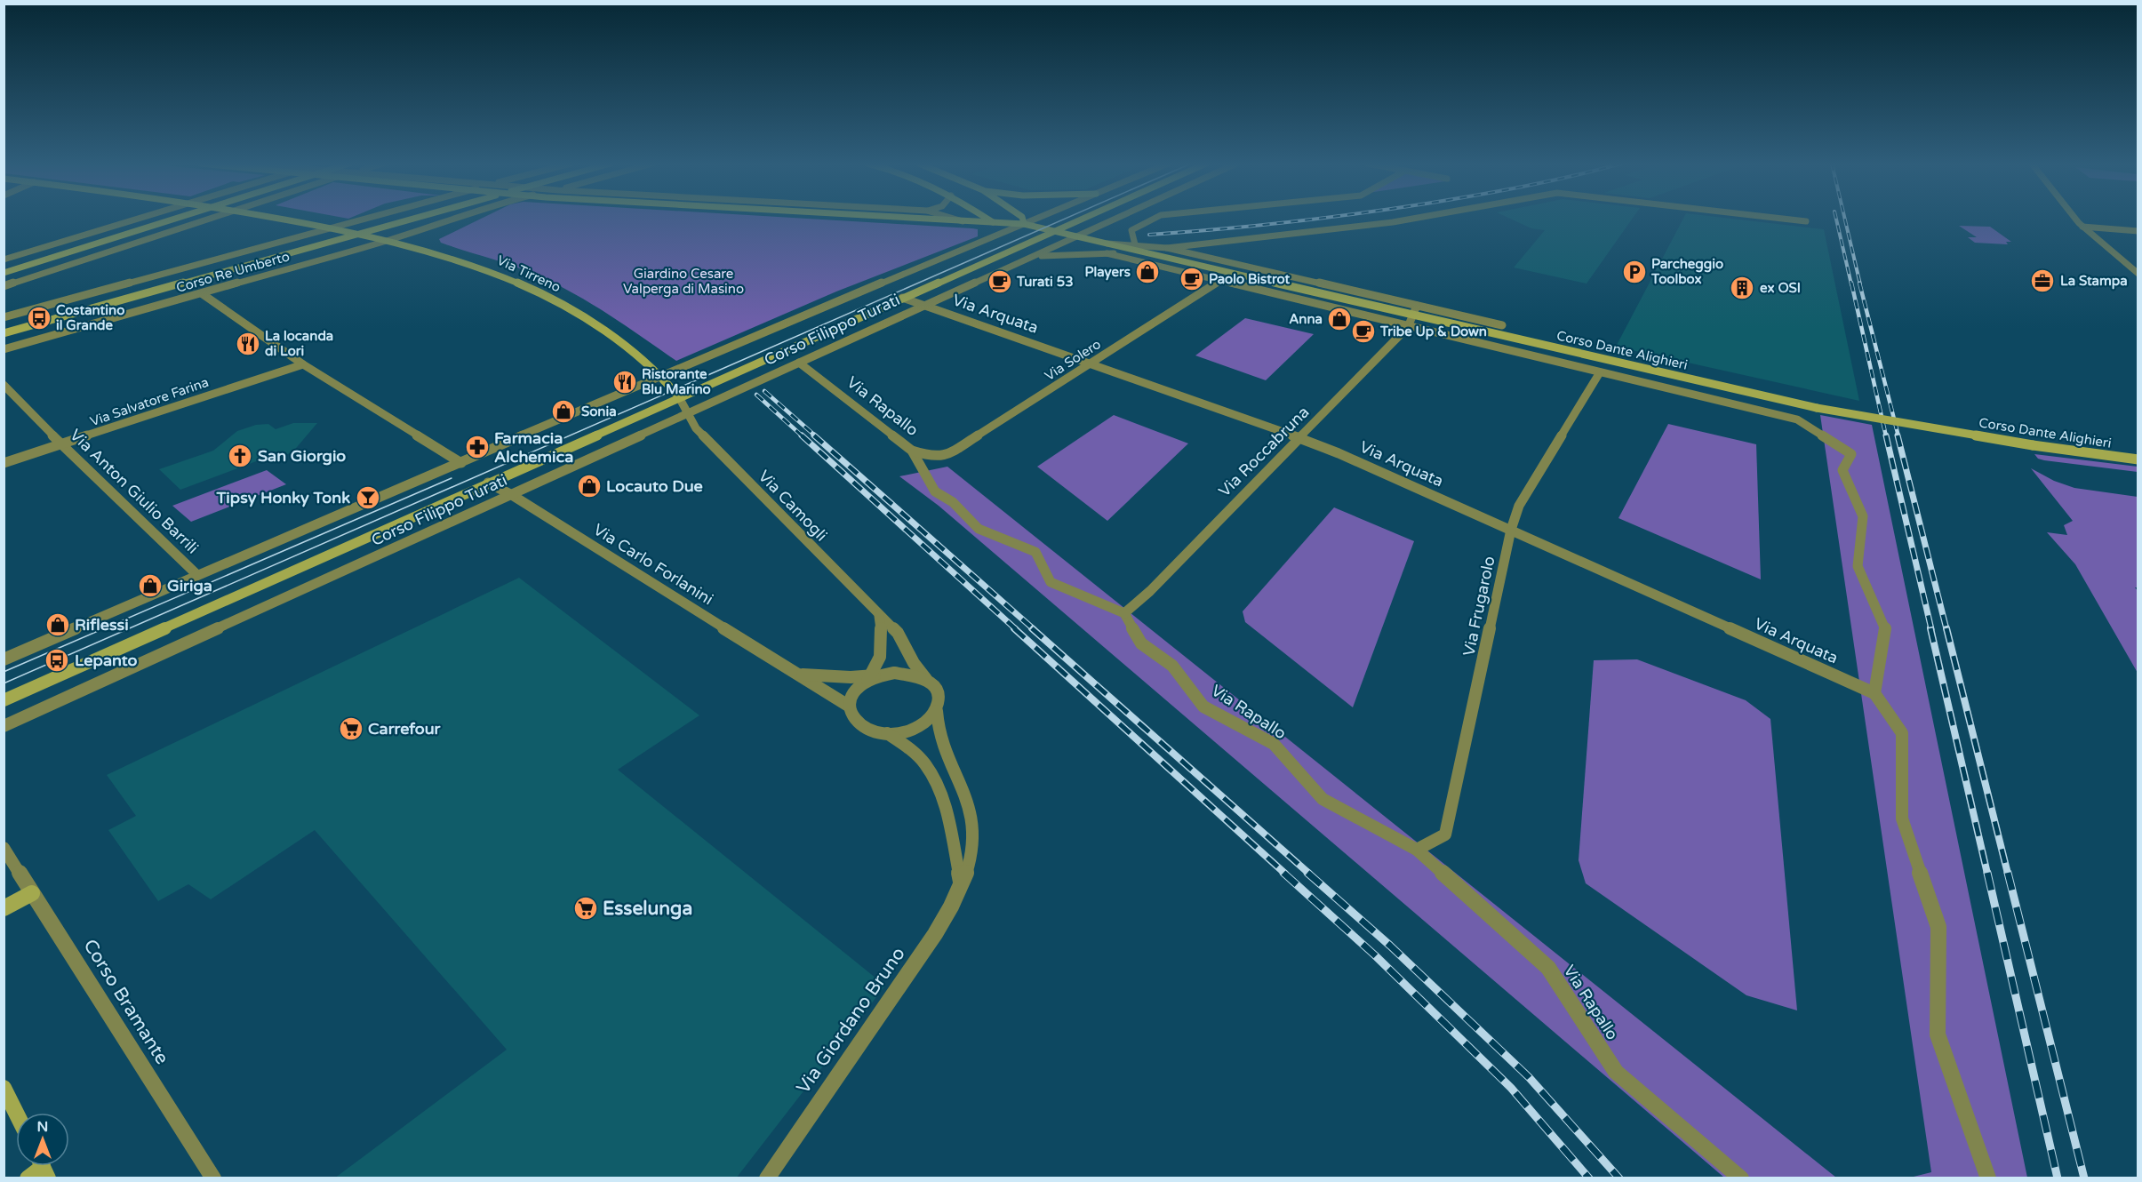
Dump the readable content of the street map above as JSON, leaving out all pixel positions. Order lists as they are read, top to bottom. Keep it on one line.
{"streets":{"street":["Corso Re Umberto","Via Tirreno","Via Arquata","Corso Filippo Turati","Corso Dante Alighieri","Via Solero","Via Salvatore Farina","Via Rapallo","Via Roccabruna","Via Anton Giulio Barrili","Via Camogli","Via Carlo Forlanini","Via Frugarolo","Corso Bramante","Via Giordano Bruno"]},"crossings":[["Corso Re Umberto","Via Tirreno"],["Via Tirreno","Corso Filippo Turati"],["Via Tirreno","Via Camogli"],["Via Arquata","Corso Filippo Turati"],["Via Arquata","Corso Dante Alighieri"],["Via Arquata","Via Solero"],["Via Arquata","Via Roccabruna"],["Via Arquata","Via Frugarolo"],["Corso Filippo Turati","Corso Dante Alighieri"],["Corso Filippo Turati","Via Rapallo"],["Corso Filippo Turati","Via Anton Giulio Barrili"],["Corso Filippo Turati","Via Camogli"],["Corso Filippo Turati","Via Carlo Forlanini"],["Corso Dante Alighieri","Via Solero"],["Corso Dante Alighieri","Via Roccabruna"],["Corso Dante Alighieri","Via Frugarolo"],["Via Solero","Via Rapallo"],["Via Salvatore Farina","Via Anton Giulio Barrili"],["Via Rapallo","Via Roccabruna"],["Via Rapallo","Via Frugarolo"],["Via Camogli","Via Carlo Forlanini"],["Via Camogli","Via Giordano Bruno"],["Via Carlo Forlanini","Via Giordano Bruno"]],"parks":["Giardino Cesare Valperga di Masino"],"places":{"shop":["Players","Anna","Sonia","Locauto Due","Giriga","Riflessi"],"parking":["Parcheggio Toolbox"],"cafe":["Paolo Bistrot","Turati 53","Tribe Up & Down"],"office":["La Stampa"],"building":["ex OSI"],"bus stop":["Costantino il Grande","Lepanto"],"restaurant":["La locanda di Lori","Ristorante Blu Marino"],"pharmacy":["Farmacia Alchemica"],"church":["San Giorgio"],"bar":["Tipsy Honky Tonk"],"supermarket":["Carrefour","Esselunga"]},"north":"top"}
